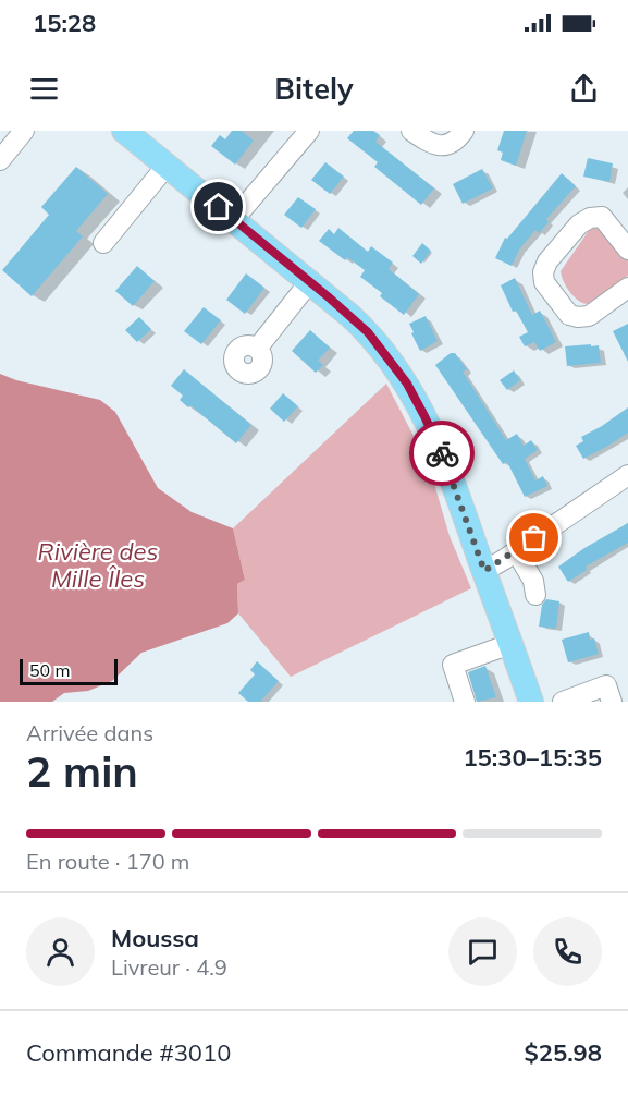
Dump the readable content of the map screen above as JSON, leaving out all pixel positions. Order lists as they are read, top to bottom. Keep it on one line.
{"water":["Rivière des Mille Îles"],"scale_bar":"50 m","page":{"status":"15:28","header":"Bitely","scale":"50 m","heading":["2 min","Arrivée dans","15:30–15:35"],"panel":["Moussa","Livreur · 4.9","Commande #3010","$25.98"],"bar":"En route · 170 m"}}
